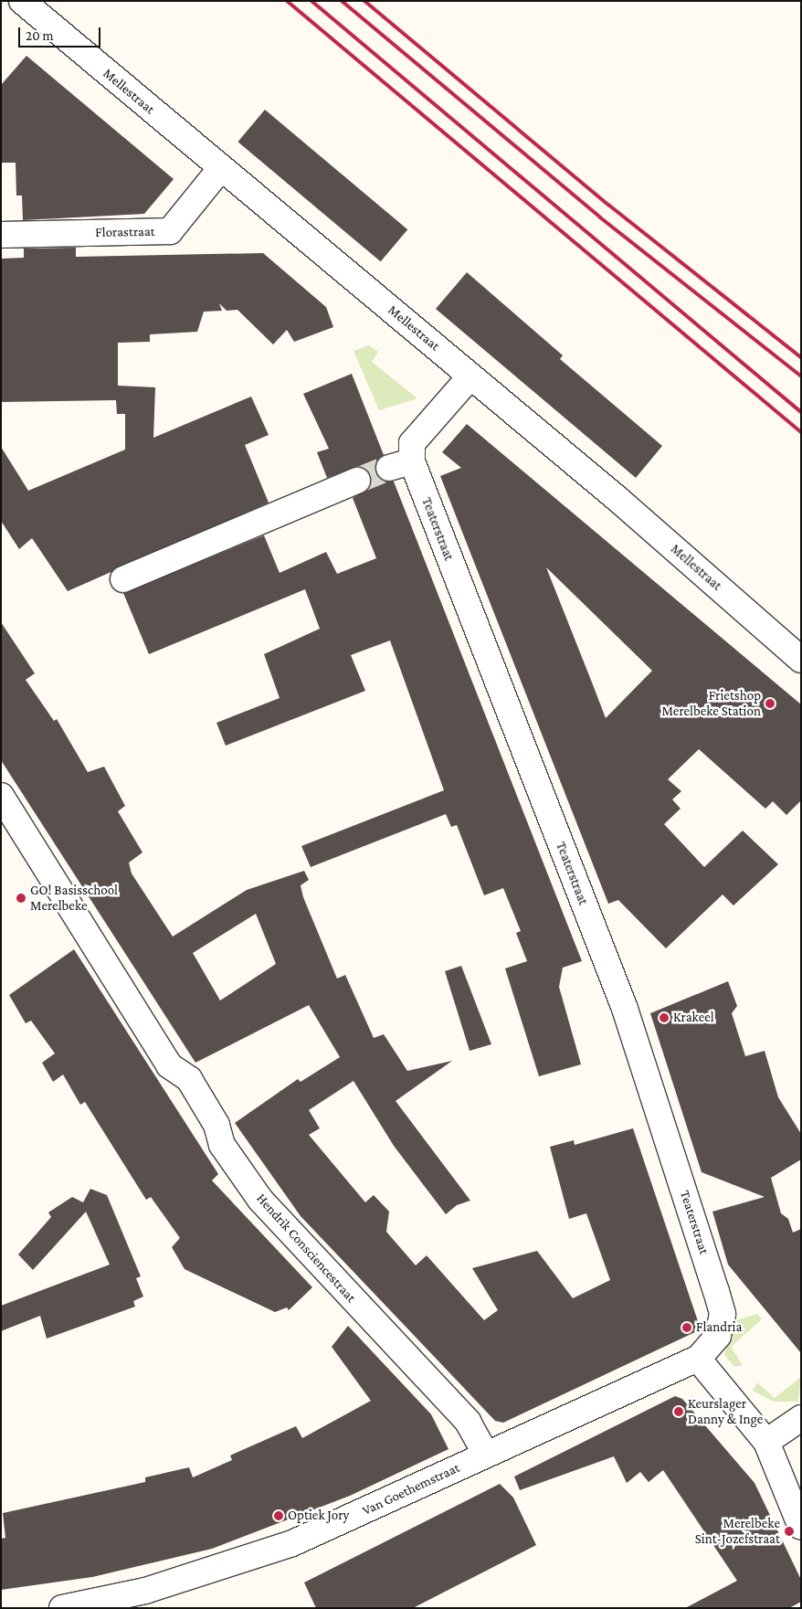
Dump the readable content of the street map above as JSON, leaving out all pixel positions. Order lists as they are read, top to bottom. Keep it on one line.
{"streets":{"street":["Mellestraat","Florastraat","Teaterstraat","Hendrik Consciencestraat","Van Goethemstraat"]},"crossings":[["Mellestraat","Florastraat"],["Mellestraat","Teaterstraat"],["Teaterstraat","Van Goethemstraat"],["Hendrik Consciencestraat","Van Goethemstraat"]],"places":["Frietshop Merelbeke Station","GO! Basisschool Merelbeke","Krakeel","Flandria","Keurslager Danny & Inge","Optiek Jory","Merelbeke Sint-Jozefstraat"],"scale_bar":"20 m"}
